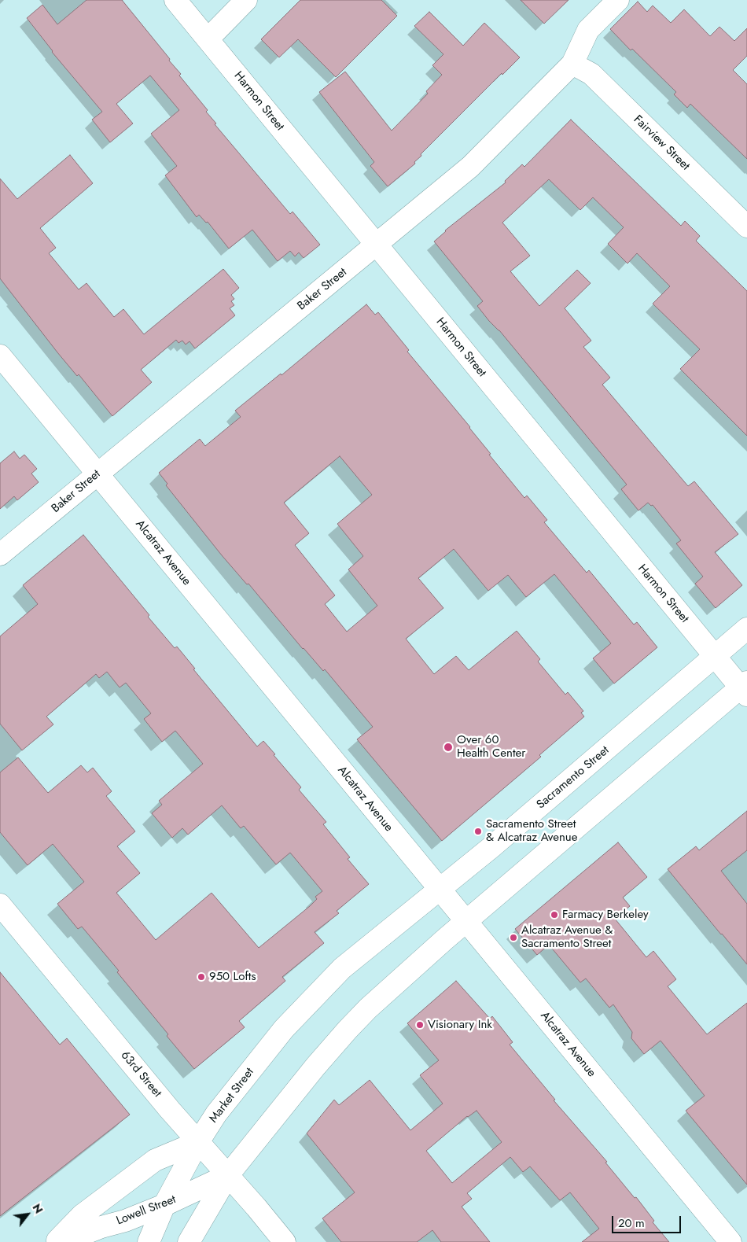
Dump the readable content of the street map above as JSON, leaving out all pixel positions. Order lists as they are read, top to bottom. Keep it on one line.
{"streets":{"street":["Harmon Street","Fairview Street","Baker Street","Alcatraz Avenue","Sacramento Street","63rd Street","Market Street","Lowell Street"]},"crossings":[["Harmon Street","Baker Street"],["Harmon Street","Sacramento Street"],["Fairview Street","Baker Street"],["Baker Street","Alcatraz Avenue"],["Alcatraz Avenue","Sacramento Street"],["Sacramento Street","Market Street"],["63rd Street","Market Street"],["63rd Street","Lowell Street"],["Market Street","Lowell Street"]],"places":["Over 60 Health Center","Sacramento Street & Alcatraz Avenue","Farmacy Berkeley","Alcatraz Avenue & Sacramento Street","950 Lofts","Visionary Ink"],"scale_bar":"20 m","north":"top right"}
